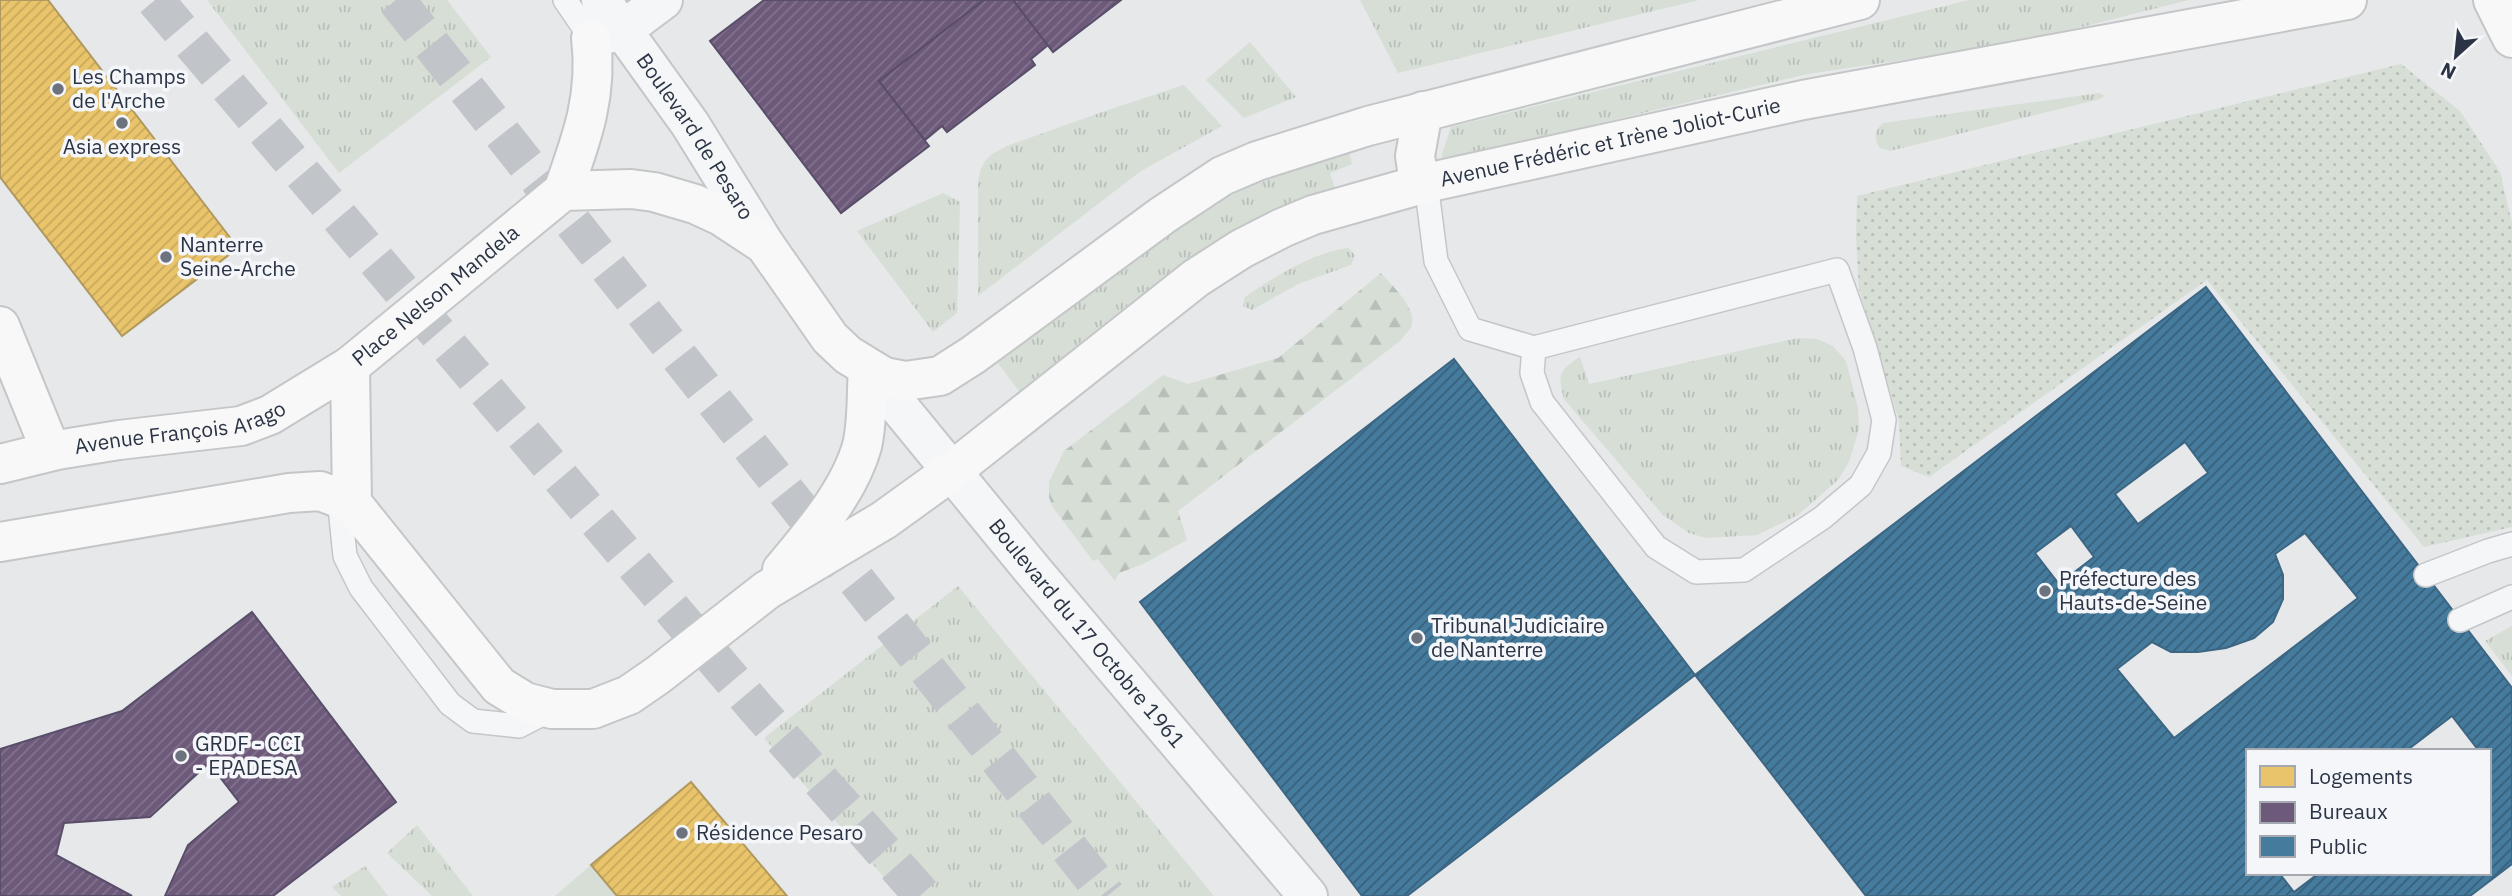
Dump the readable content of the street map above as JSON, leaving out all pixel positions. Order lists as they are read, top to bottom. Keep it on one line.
{"streets":{"main road":["Avenue Frédéric et Irène Joliot-Curie","Place Nelson Mandela","Avenue François Arago"],"street":["Boulevard de Pesaro","Boulevard du 17 Octobre 1961"]},"crossings":[["Avenue Frédéric et Irène Joliot-Curie","Boulevard du 17 Octobre 1961"],["Place Nelson Mandela","Avenue François Arago"]],"places":["Les Champs de l'Arche","Asia express","Nanterre Seine-Arche","Préfecture des Hauts-de-Seine","Tribunal Judiciaire de Nanterre","GRDF - CCI - EPADESA","Résidence Pesaro"],"legend":["Logements","Bureaux","Public"],"north":"bottom left"}
